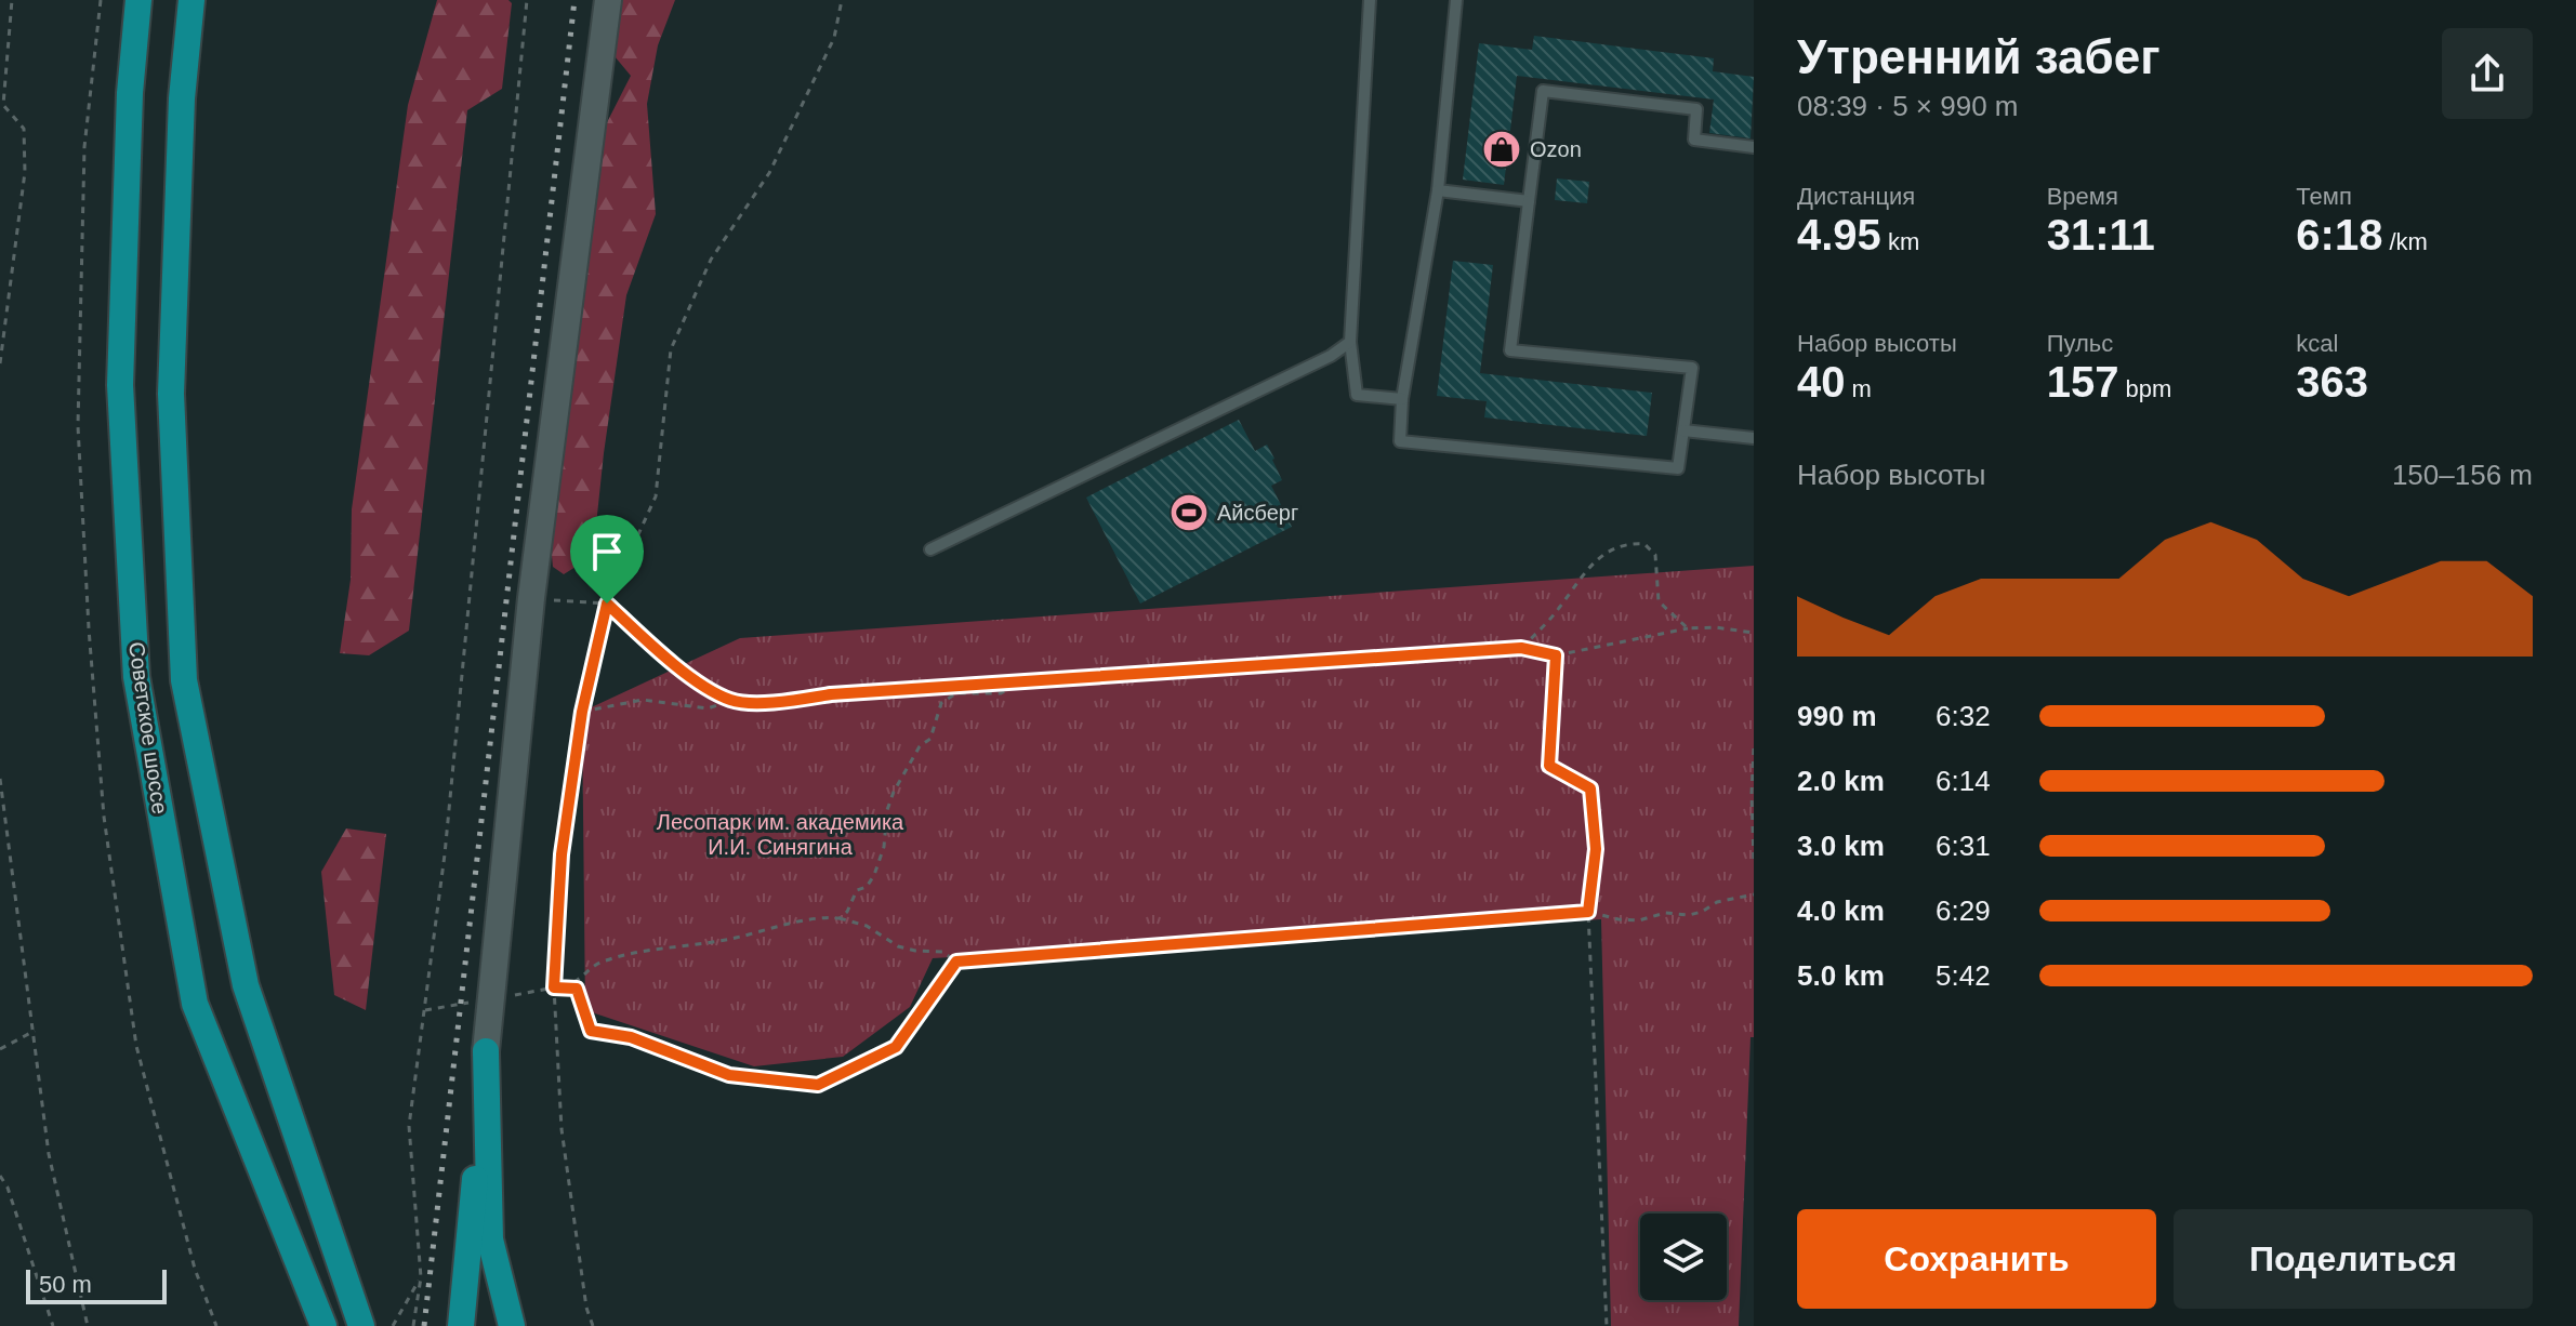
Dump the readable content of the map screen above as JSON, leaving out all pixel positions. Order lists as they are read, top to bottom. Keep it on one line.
{"streets":{"highway":["Советское шоссе"]},"parks":["Лесопарк им. академика И.И. Синягина"],"places":{"shop":["Ozon"],"sports":["Айсберг"]},"scale_bar":"50 m","page":{"heading":["Утренний забег","08:39 · 5 × 990 m"],"stats":[["Дистанция","4.95 km"],["Время","31:11"],["Темп","6:18 /km"],["Набор высоты","40 m"],["Пульс","157 bpm"],["kcal","363"]],"chart":["Набор высоты","150–156 m"],"list":[{"name":"990 m","note":"6:32"},{"name":"2.0 km","note":"6:14"},{"name":"3.0 km","note":"6:31"},{"name":"4.0 km","note":"6:29"},{"name":"5.0 km","note":"5:42"}],"buttons":["Сохранить","Поделиться"],"scale":"50 m"}}
